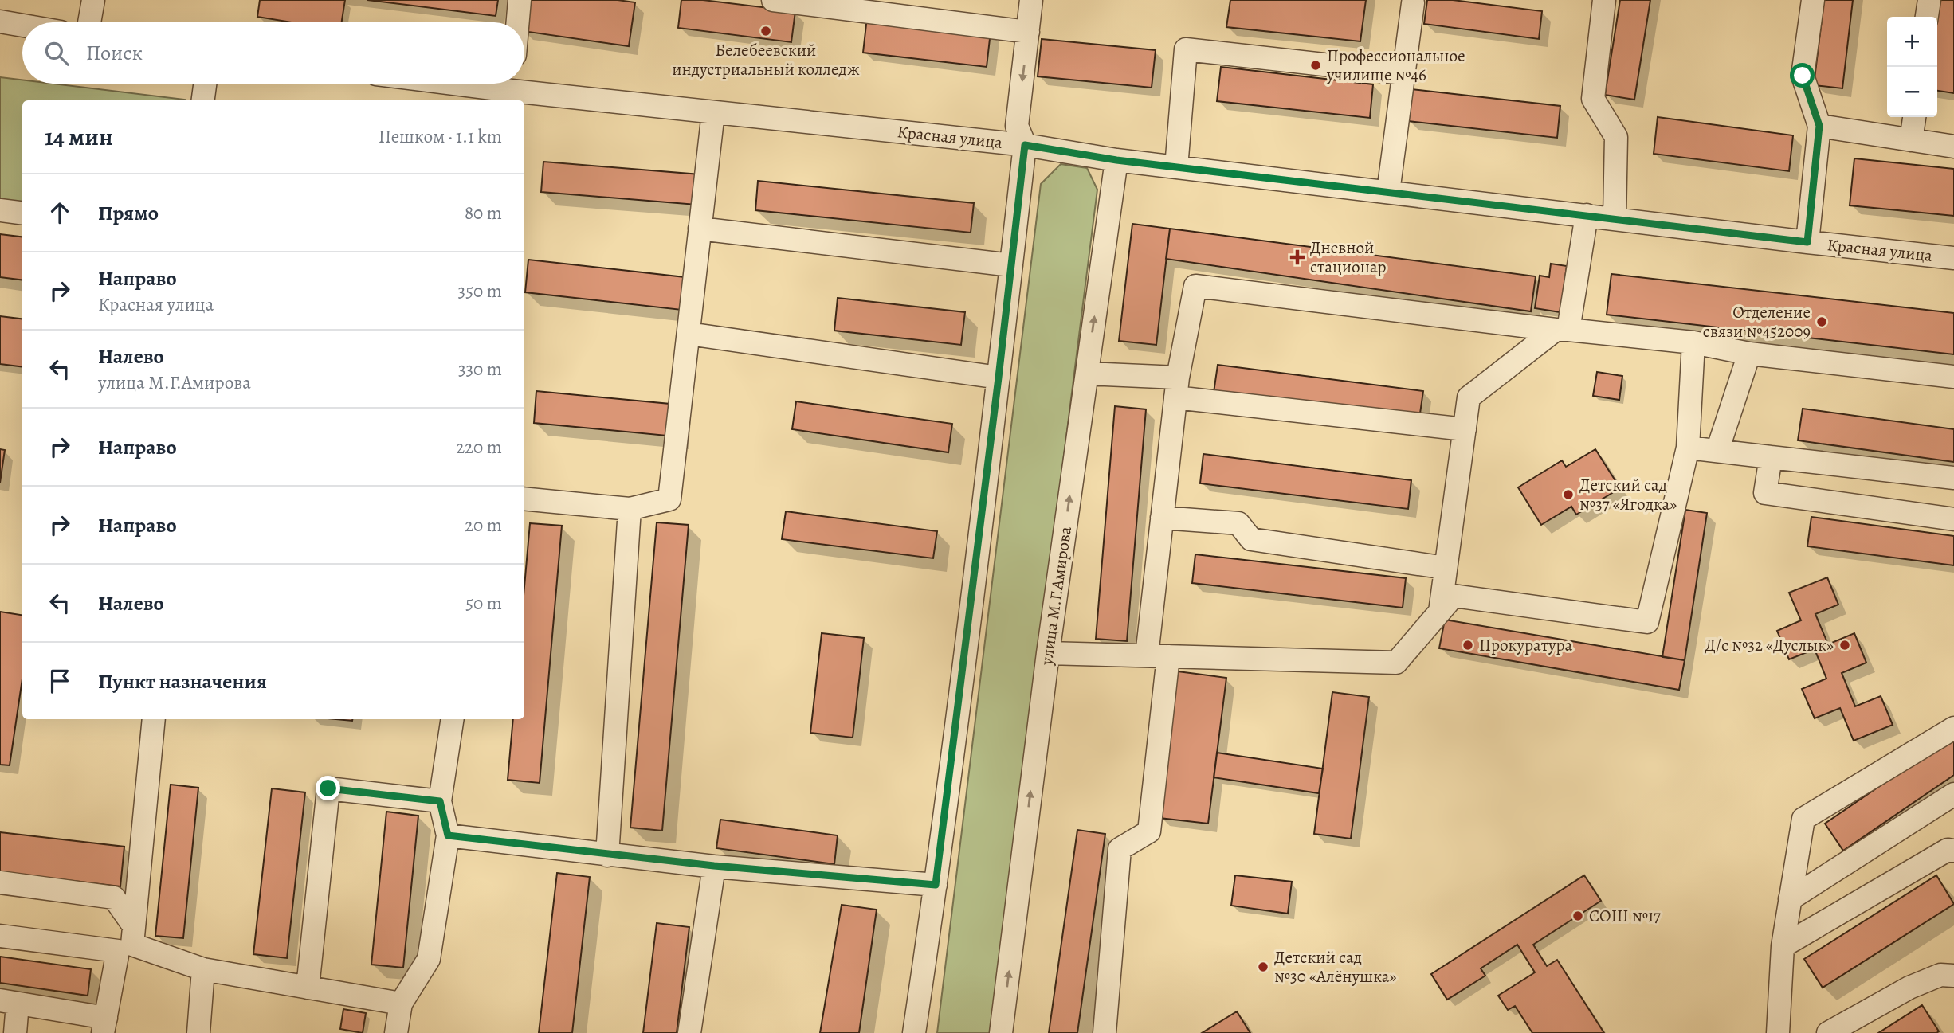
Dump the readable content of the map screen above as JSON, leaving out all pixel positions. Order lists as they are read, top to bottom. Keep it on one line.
{"streets":{"street":["Красная улица","улица М.Г.Амирова"]},"crossings":[["Красная улица","улица М.Г.Амирова"]],"places":{"other":["Белебеевский индустриальный колледж","Профессиональное училище №46","Отделение связи №452009","Детский сад №37 «Ягодка»","Прокуратура","Д/с №32 «Дуслык»","СОШ №17","Детский сад №30 «Алёнушка»"],"health":["Дневной стационар"]},"page":{"map_buttons":["+","−"],"search":"Поиск","heading":["14 мин","Пешком · 1.1 km"],"list":[["Прямо","80 m"],["Направо","Красная улица","350 m"],["Налево","улица М.Г.Амирова","330 m"],["Направо","220 m"],["Направо","20 m"],["Налево","50 m"],"Пункт назначения"]}}
